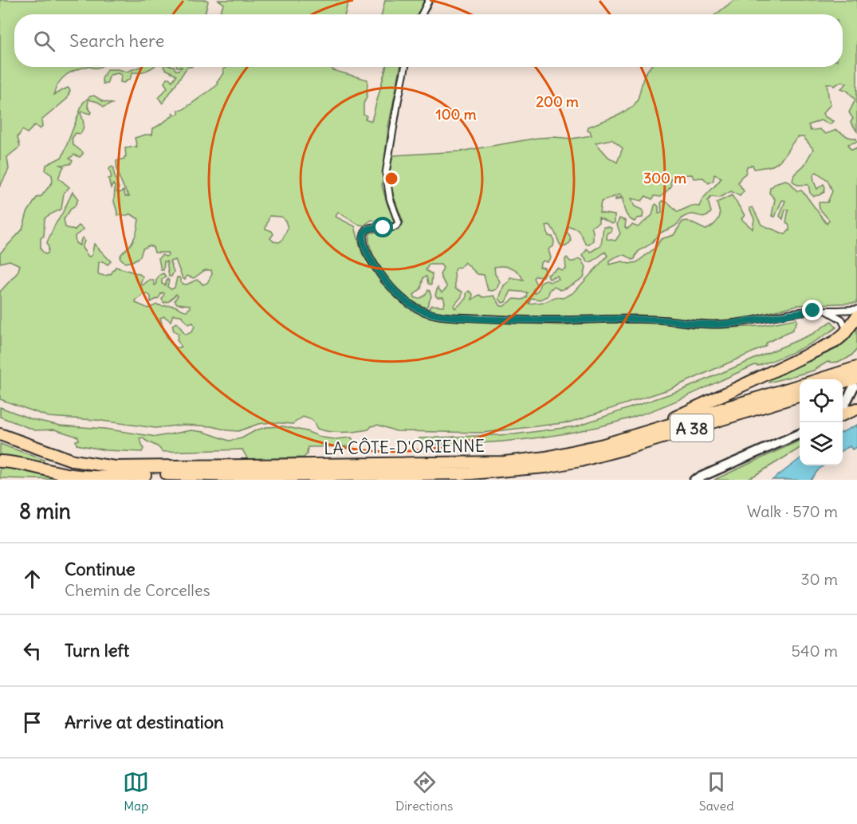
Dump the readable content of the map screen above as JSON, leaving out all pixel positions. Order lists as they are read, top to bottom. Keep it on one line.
{"streets":{"highway":["A 38","LA CÔTE-D'ORIENNE"]},"page":{"search":"Search here","heading":["8 min","Walk · 570 m"],"list":[["Continue","Chemin de Corcelles","30 m"],["Turn left","540 m"],"Arrive at destination"],"nav":["Map","Directions","Saved"]},"rings":["200 m","100 m","300 m"]}
